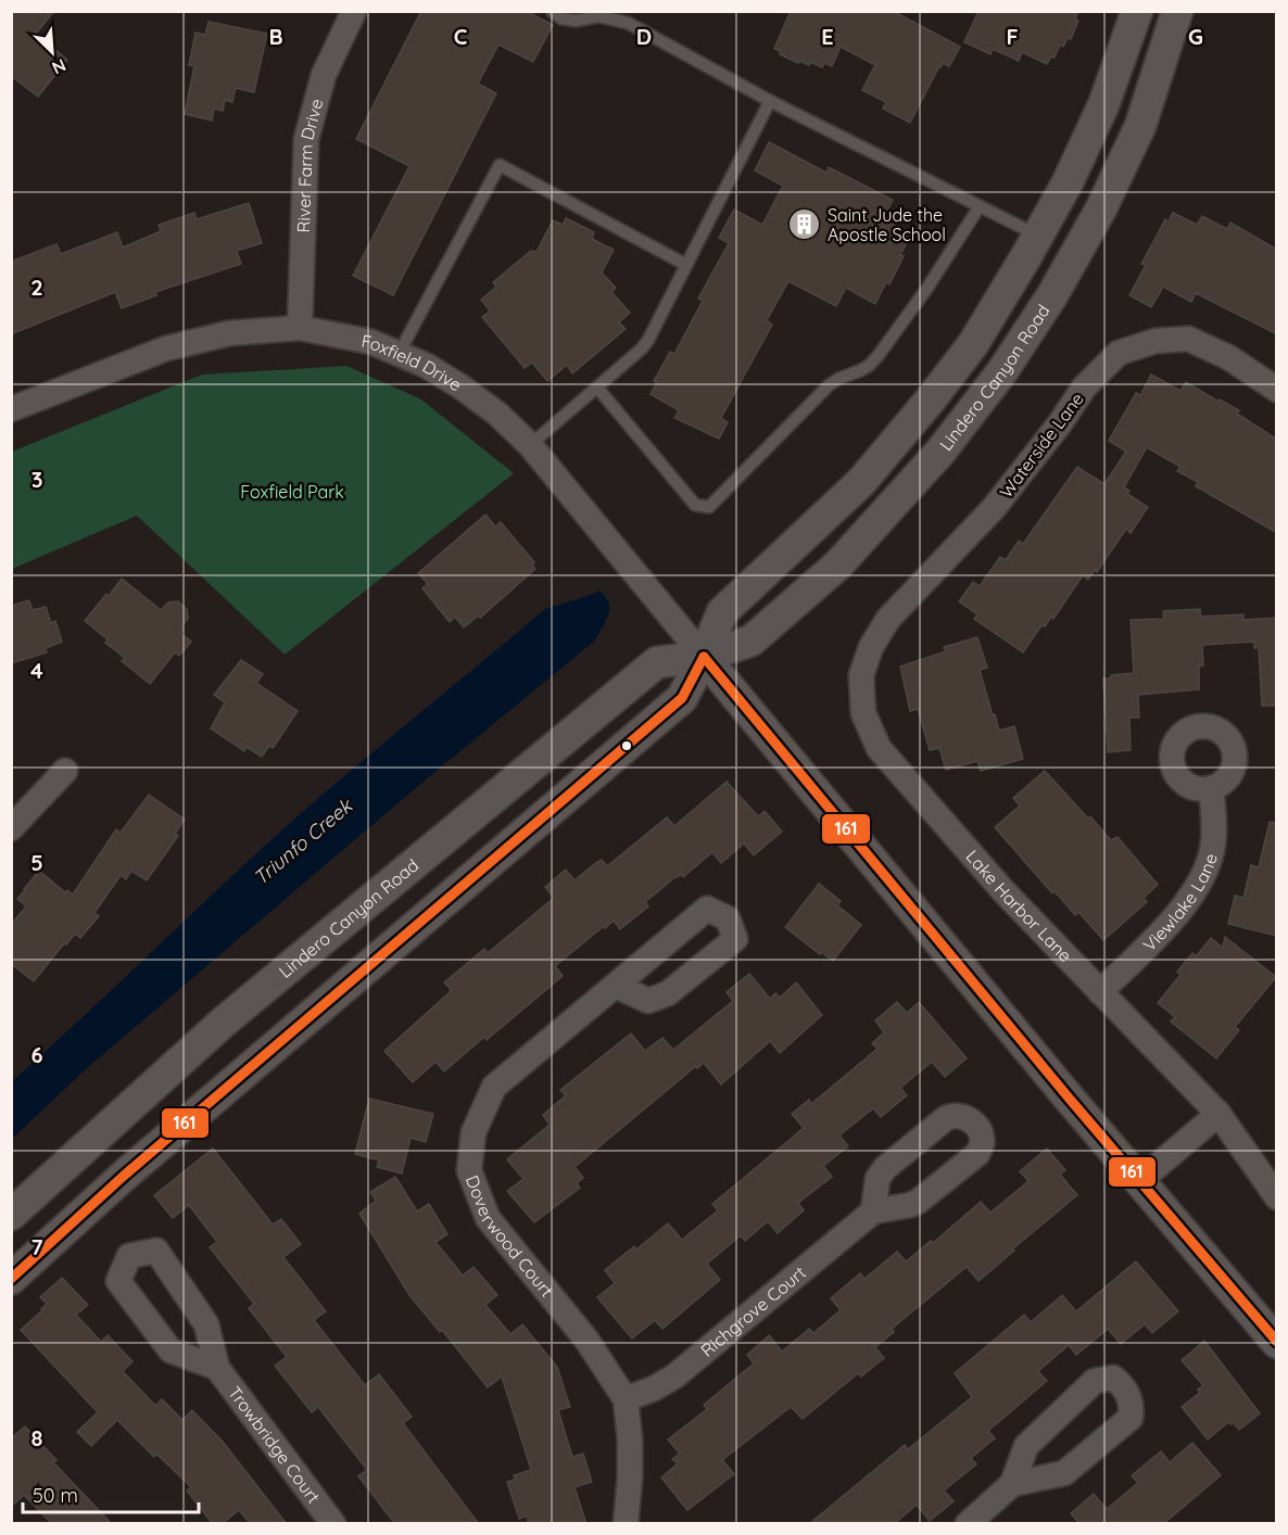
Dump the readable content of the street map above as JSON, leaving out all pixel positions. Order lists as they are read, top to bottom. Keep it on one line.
{"streets":{"street":["River Farm Drive","Foxfield Drive","Lindero Canyon Road","Waterside Lane","Viewlake Lane","Lake Harbor Lane","Doverwood Court","Richgrove Court","Trowbridge Court"]},"crossings":[["River Farm Drive","Foxfield Drive"],["Foxfield Drive","Lindero Canyon Road"],["Waterside Lane","Lake Harbor Lane"],["Viewlake Lane","Lake Harbor Lane"],["Doverwood Court","Richgrove Court"]],"water":["Triunfo Creek"],"parks":["Foxfield Park"],"places":{"building":["Saint Jude the Apostle School"]},"lines":["transit line 161"],"scale_bar":"50 m","north":"bottom right","grid":{"columns":["B","C","D","E","F","G"],"rows":["2","3","4","5","6","7","8"]}}
